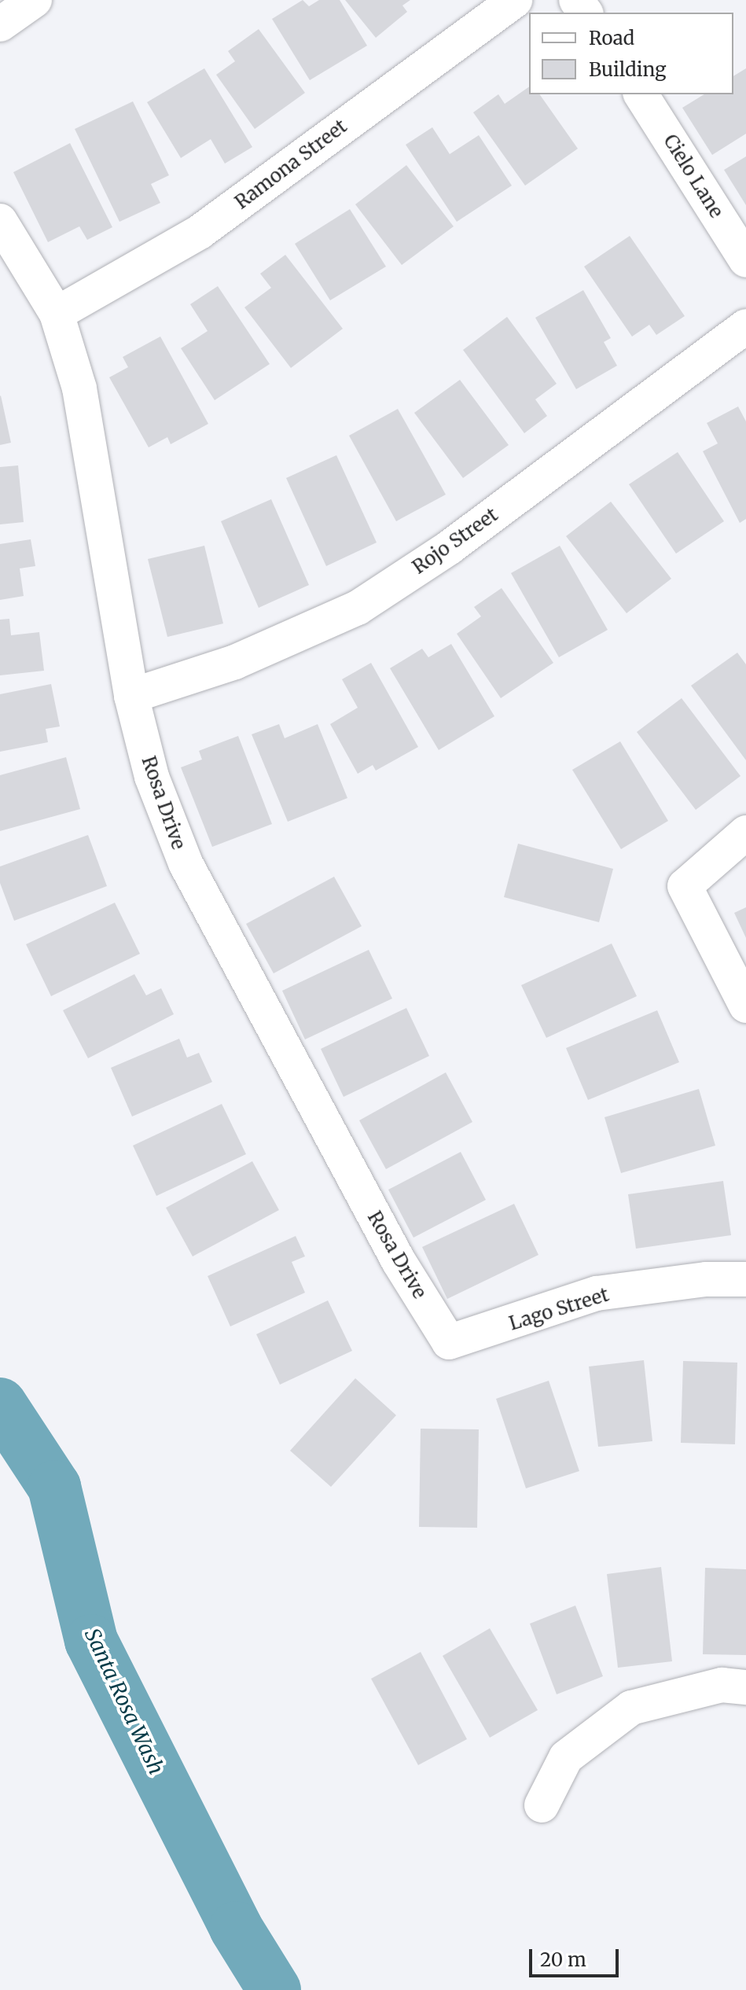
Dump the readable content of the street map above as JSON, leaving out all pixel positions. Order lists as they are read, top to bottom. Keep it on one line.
{"streets":{"street":["Ramona Street","Cielo Lane","Rojo Street","Rosa Drive","Lago Street"]},"crossings":[["Ramona Street","Rosa Drive"],["Rojo Street","Rosa Drive"],["Rosa Drive","Lago Street"]],"water":["Santa Rosa Wash"],"legend":["Road","Building"],"scale_bar":"20 m"}
